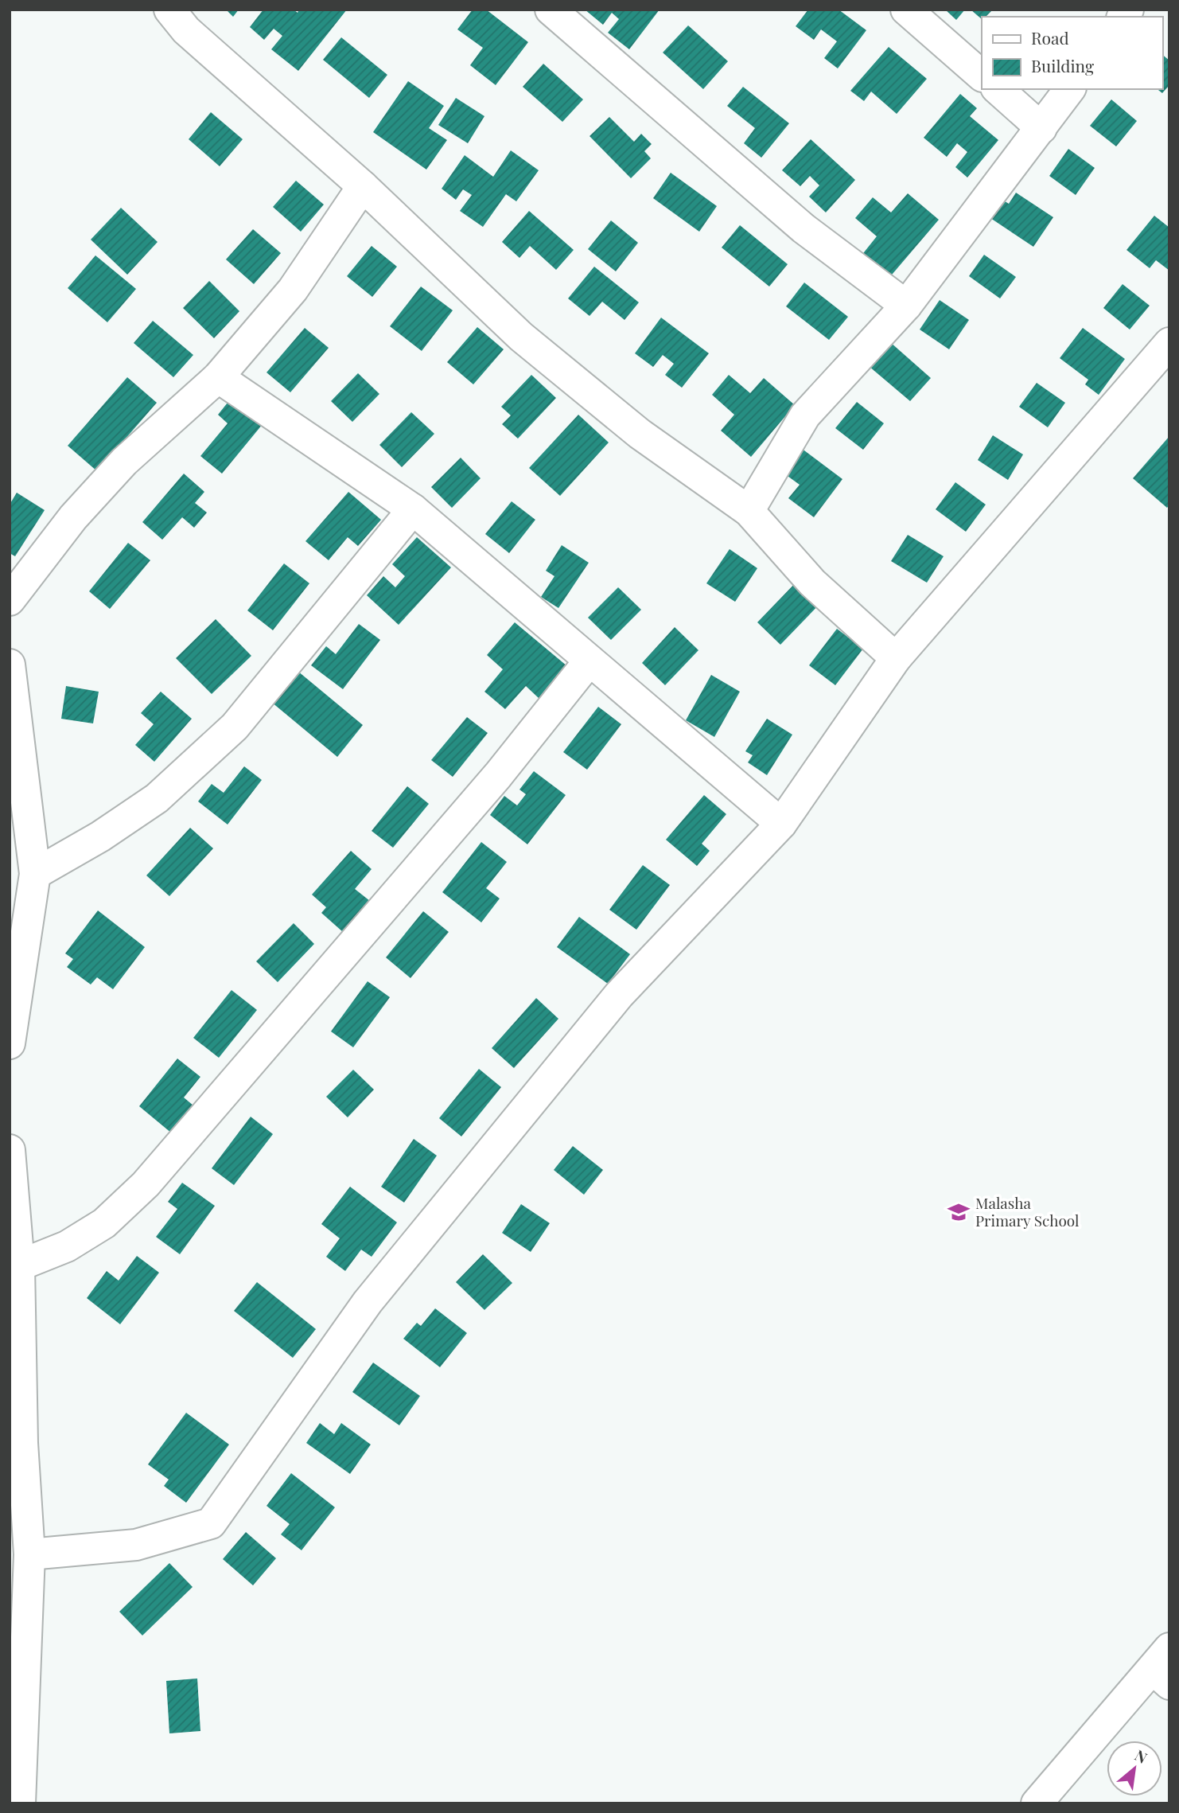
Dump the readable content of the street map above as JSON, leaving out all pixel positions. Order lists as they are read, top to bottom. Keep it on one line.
{"places":{"school or university":["Malasha Primary School"]},"legend":["Road","Building"],"north":"top right"}
